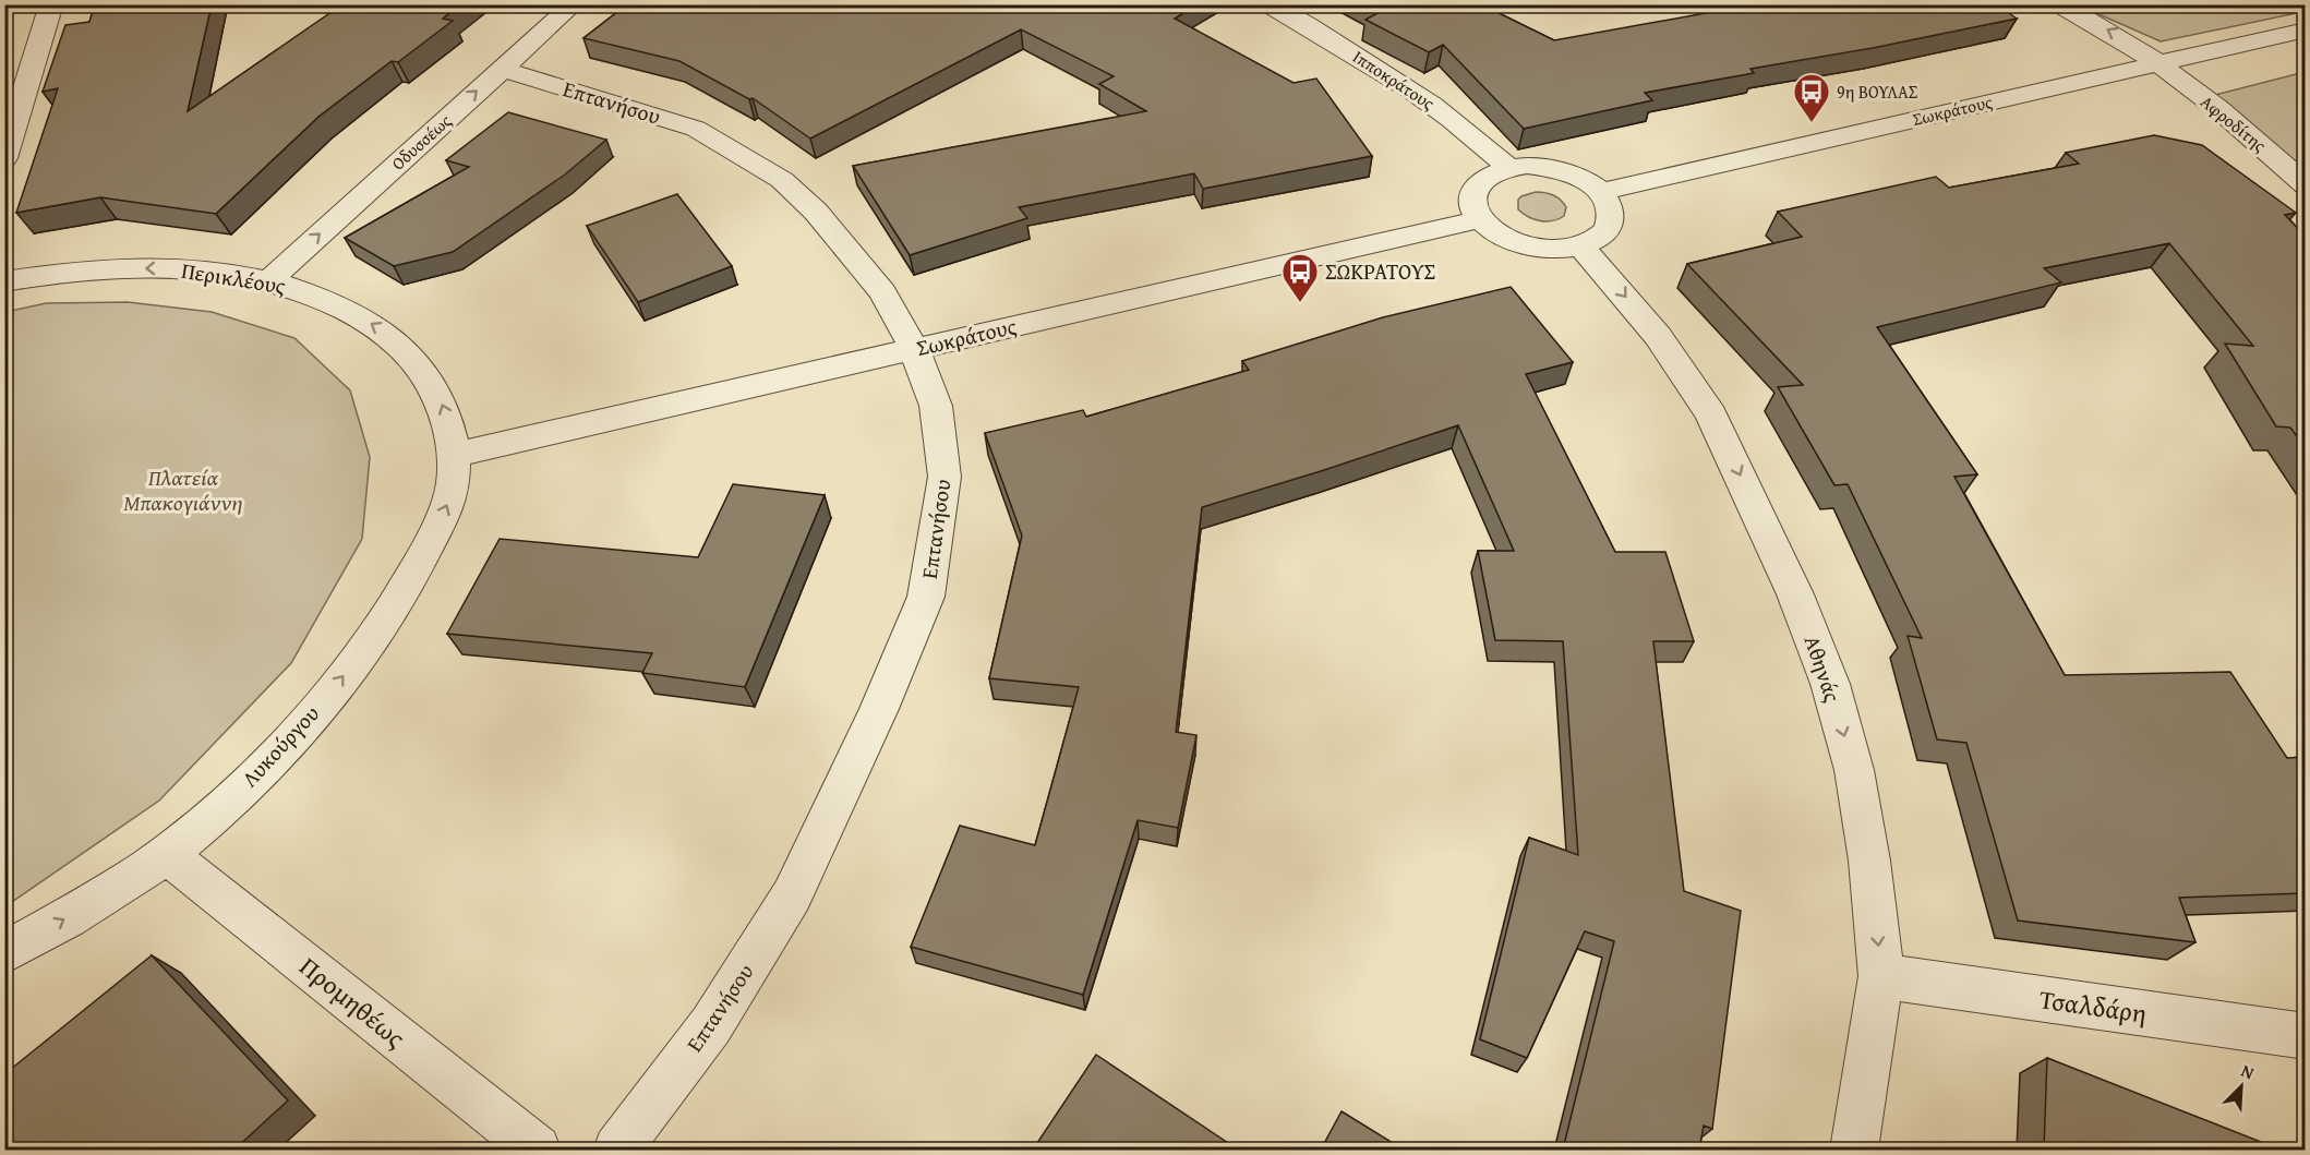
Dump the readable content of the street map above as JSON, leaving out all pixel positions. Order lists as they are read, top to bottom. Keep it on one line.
{"streets":{"street":["Ιπποκράτους","Επτανήσου","Σωκράτους","Αφροδίτης","Οδυσσέως","Περικλέους","Αθηνάς","Λυκούργου","Προμηθέως","Τσαλδάρη"]},"crossings":[["Ιπποκράτους","Σωκράτους"],["Ιπποκράτους","Αθηνάς"],["Επτανήσου","Σωκράτους"],["Επτανήσου","Οδυσσέως"],["Σωκράτους","Αφροδίτης"],["Σωκράτους","Περικλέους"],["Σωκράτους","Αθηνάς"],["Σωκράτους","Λυκούργου"],["Οδυσσέως","Περικλέους"],["Περικλέους","Λυκούργου"],["Αθηνάς","Τσαλδάρη"],["Λυκούργου","Προμηθέως"]],"one_way":["Αφροδίτης","Οδυσσέως","Περικλέους","Αθηνάς","Λυκούργου"],"parks":["Πλατεία Μπακογιάννη"],"places":{"bus stop":["9η ΒΟΥΛΑΣ","ΣΩΚΡΑΤΟΥΣ"]},"north":"top right"}
